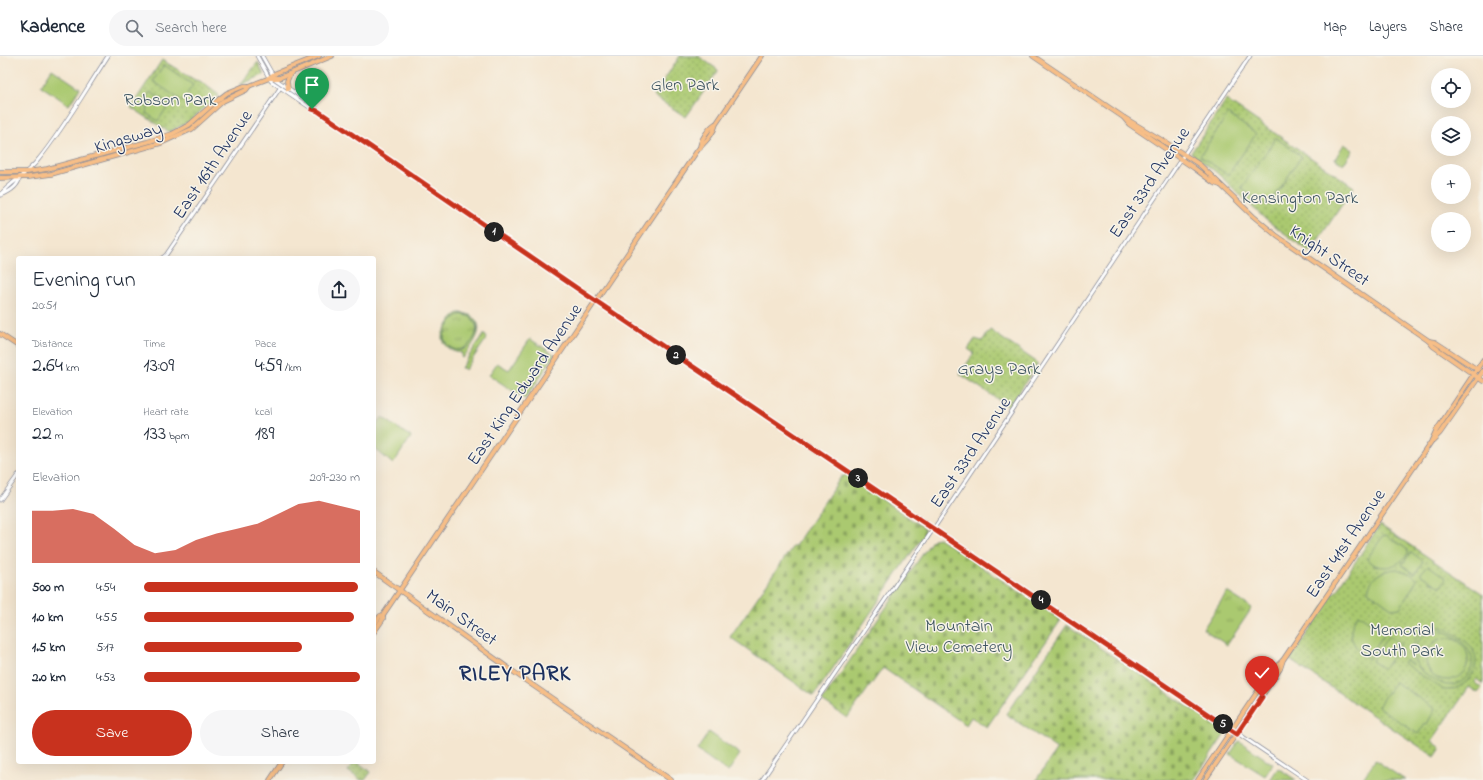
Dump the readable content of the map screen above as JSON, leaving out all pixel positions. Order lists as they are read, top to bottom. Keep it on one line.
{"streets":{"main road":["Kingsway","Knight Street","East King Edward Avenue","East 41st Avenue","Main Street"],"street":["East 16th Avenue","East 33rd Avenue"]},"crossings":[["East 33rd Avenue","Knight Street"],["Knight Street","East 41st Avenue"],["East King Edward Avenue","Main Street"]],"districts":["RILEY PARK"],"parks":["Glen Park","Robson Park","Kensington Park","Grays Park","Mountain View Cemetery","Memorial South Park"],"page":{"header":"Kadence","search":"Search here","nav":["Map","Layers","Share"],"map_buttons":["+","−"],"pins":["1","2","3","4","5"],"heading":["Evening run","20:51"],"stats":[["Distance","2.64 km"],["Time","13:09"],["Pace","4:59 /km"],["Elevation","22 m"],["Heart rate","133 bpm"],["kcal","189"]],"chart":["Elevation","209–230 m"],"list":[{"name":"500 m","note":"4:54"},{"name":"1.0 km","note":"4:55"},{"name":"1.5 km","note":"5:17"},{"name":"2.0 km","note":"4:53"}],"buttons":["Save","Share"]}}
